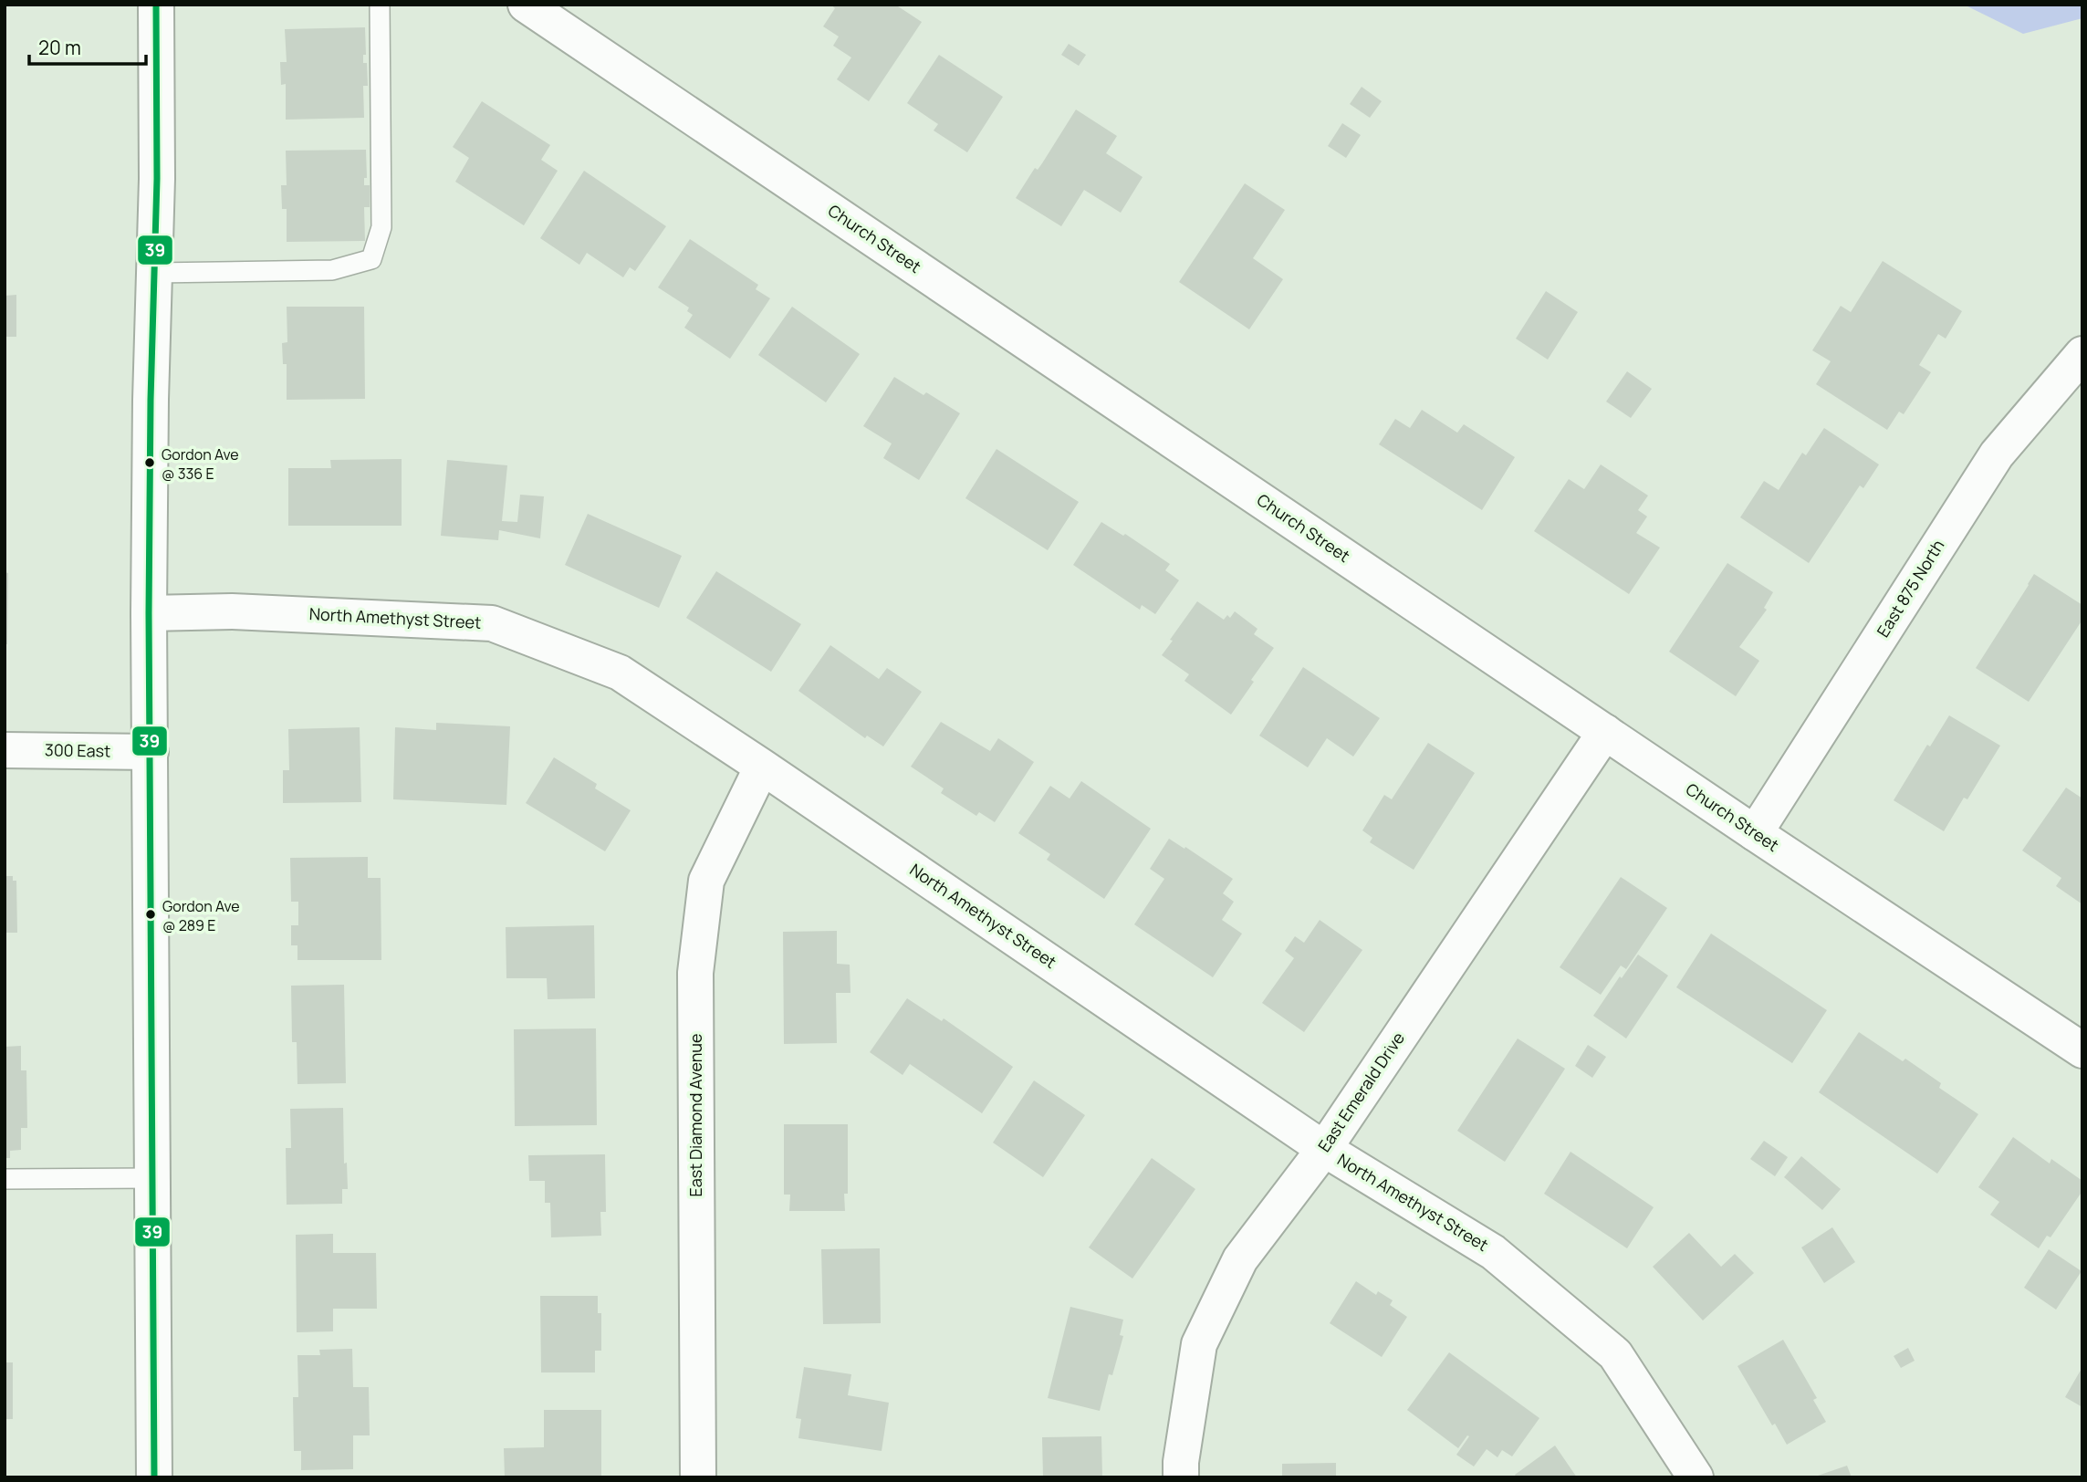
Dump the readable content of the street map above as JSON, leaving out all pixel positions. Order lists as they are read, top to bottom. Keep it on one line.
{"streets":{"street":["Church Street","East 875 North","North Amethyst Street","300 East","East Emerald Drive","East Diamond Avenue"]},"crossings":[["Church Street","East 875 North"],["Church Street","East Emerald Drive"],["North Amethyst Street","East Emerald Drive"],["North Amethyst Street","East Diamond Avenue"]],"places":["Gordon Ave @ 336 E","Gordon Ave @ 289 E"],"lines":["transit line 39"],"scale_bar":"20 m"}
